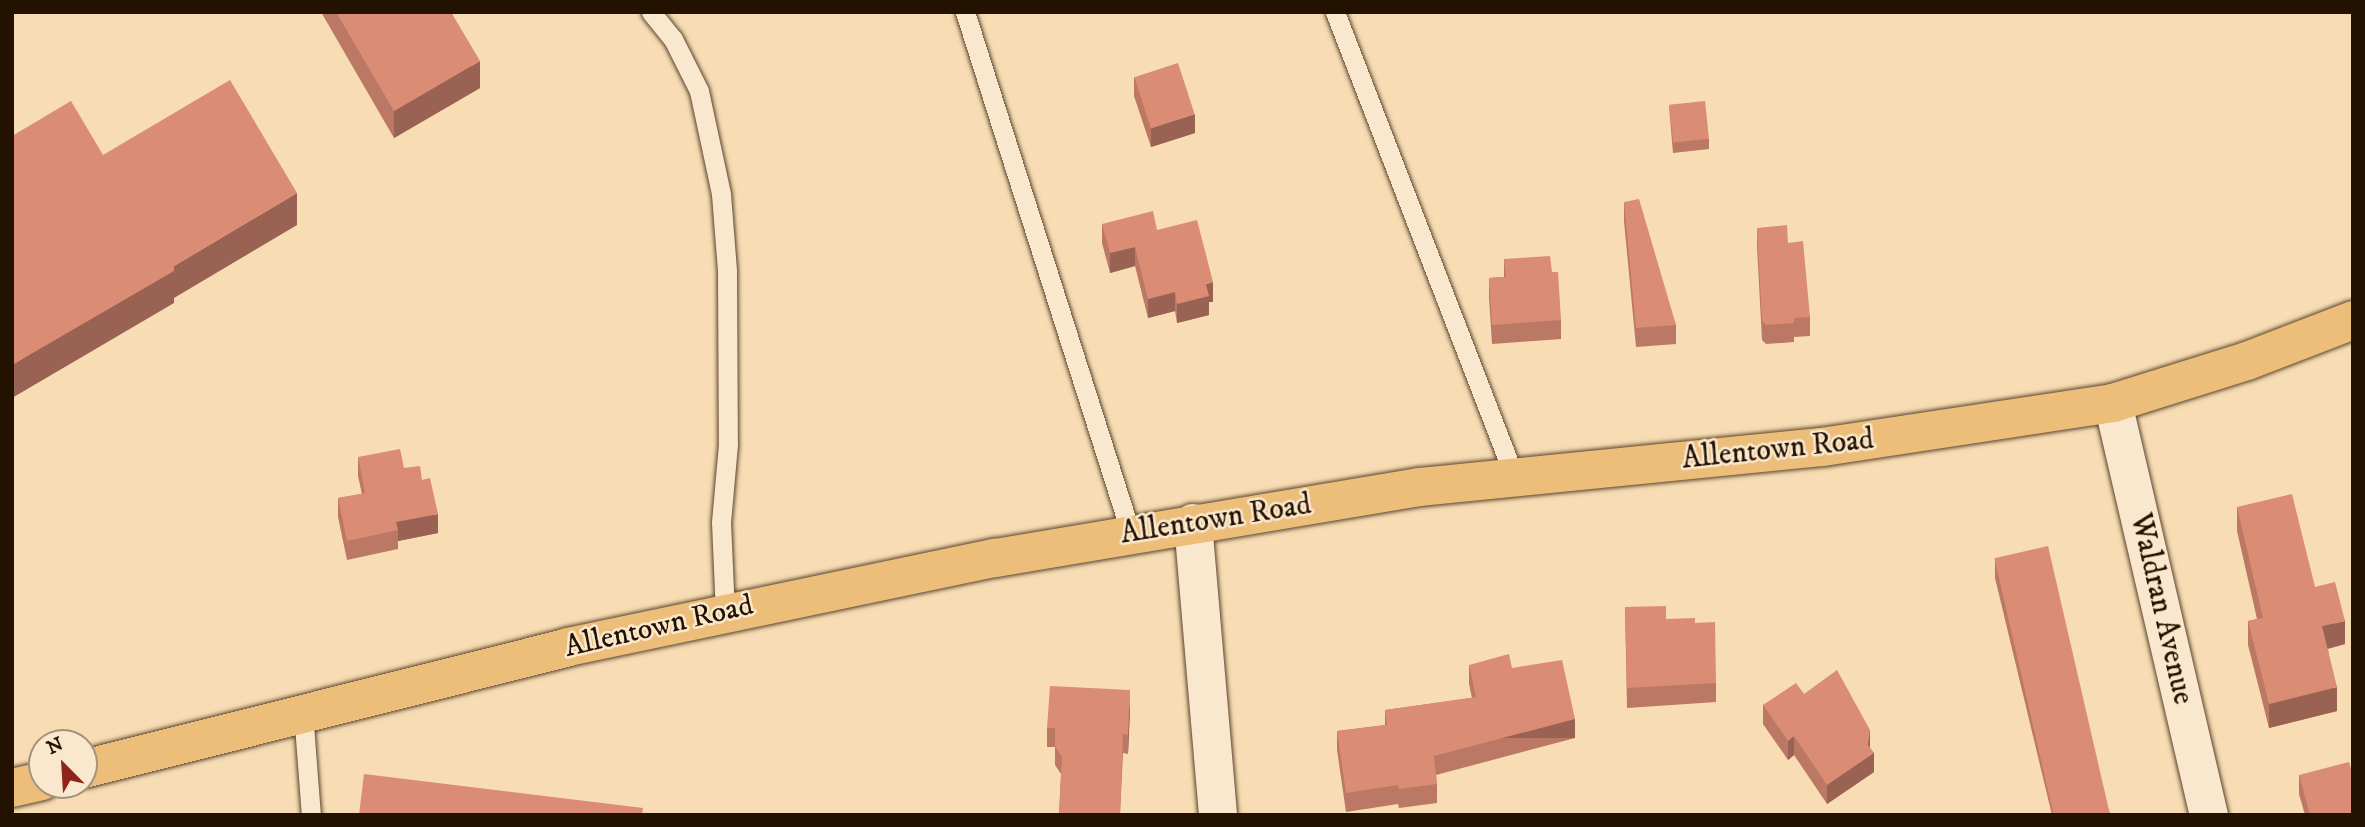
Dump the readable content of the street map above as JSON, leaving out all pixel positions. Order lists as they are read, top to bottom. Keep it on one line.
{"streets":{"main road":["Allentown Road"],"street":["Waldran Avenue"]},"crossings":[["Allentown Road","Waldran Avenue"]],"north":"top left"}
